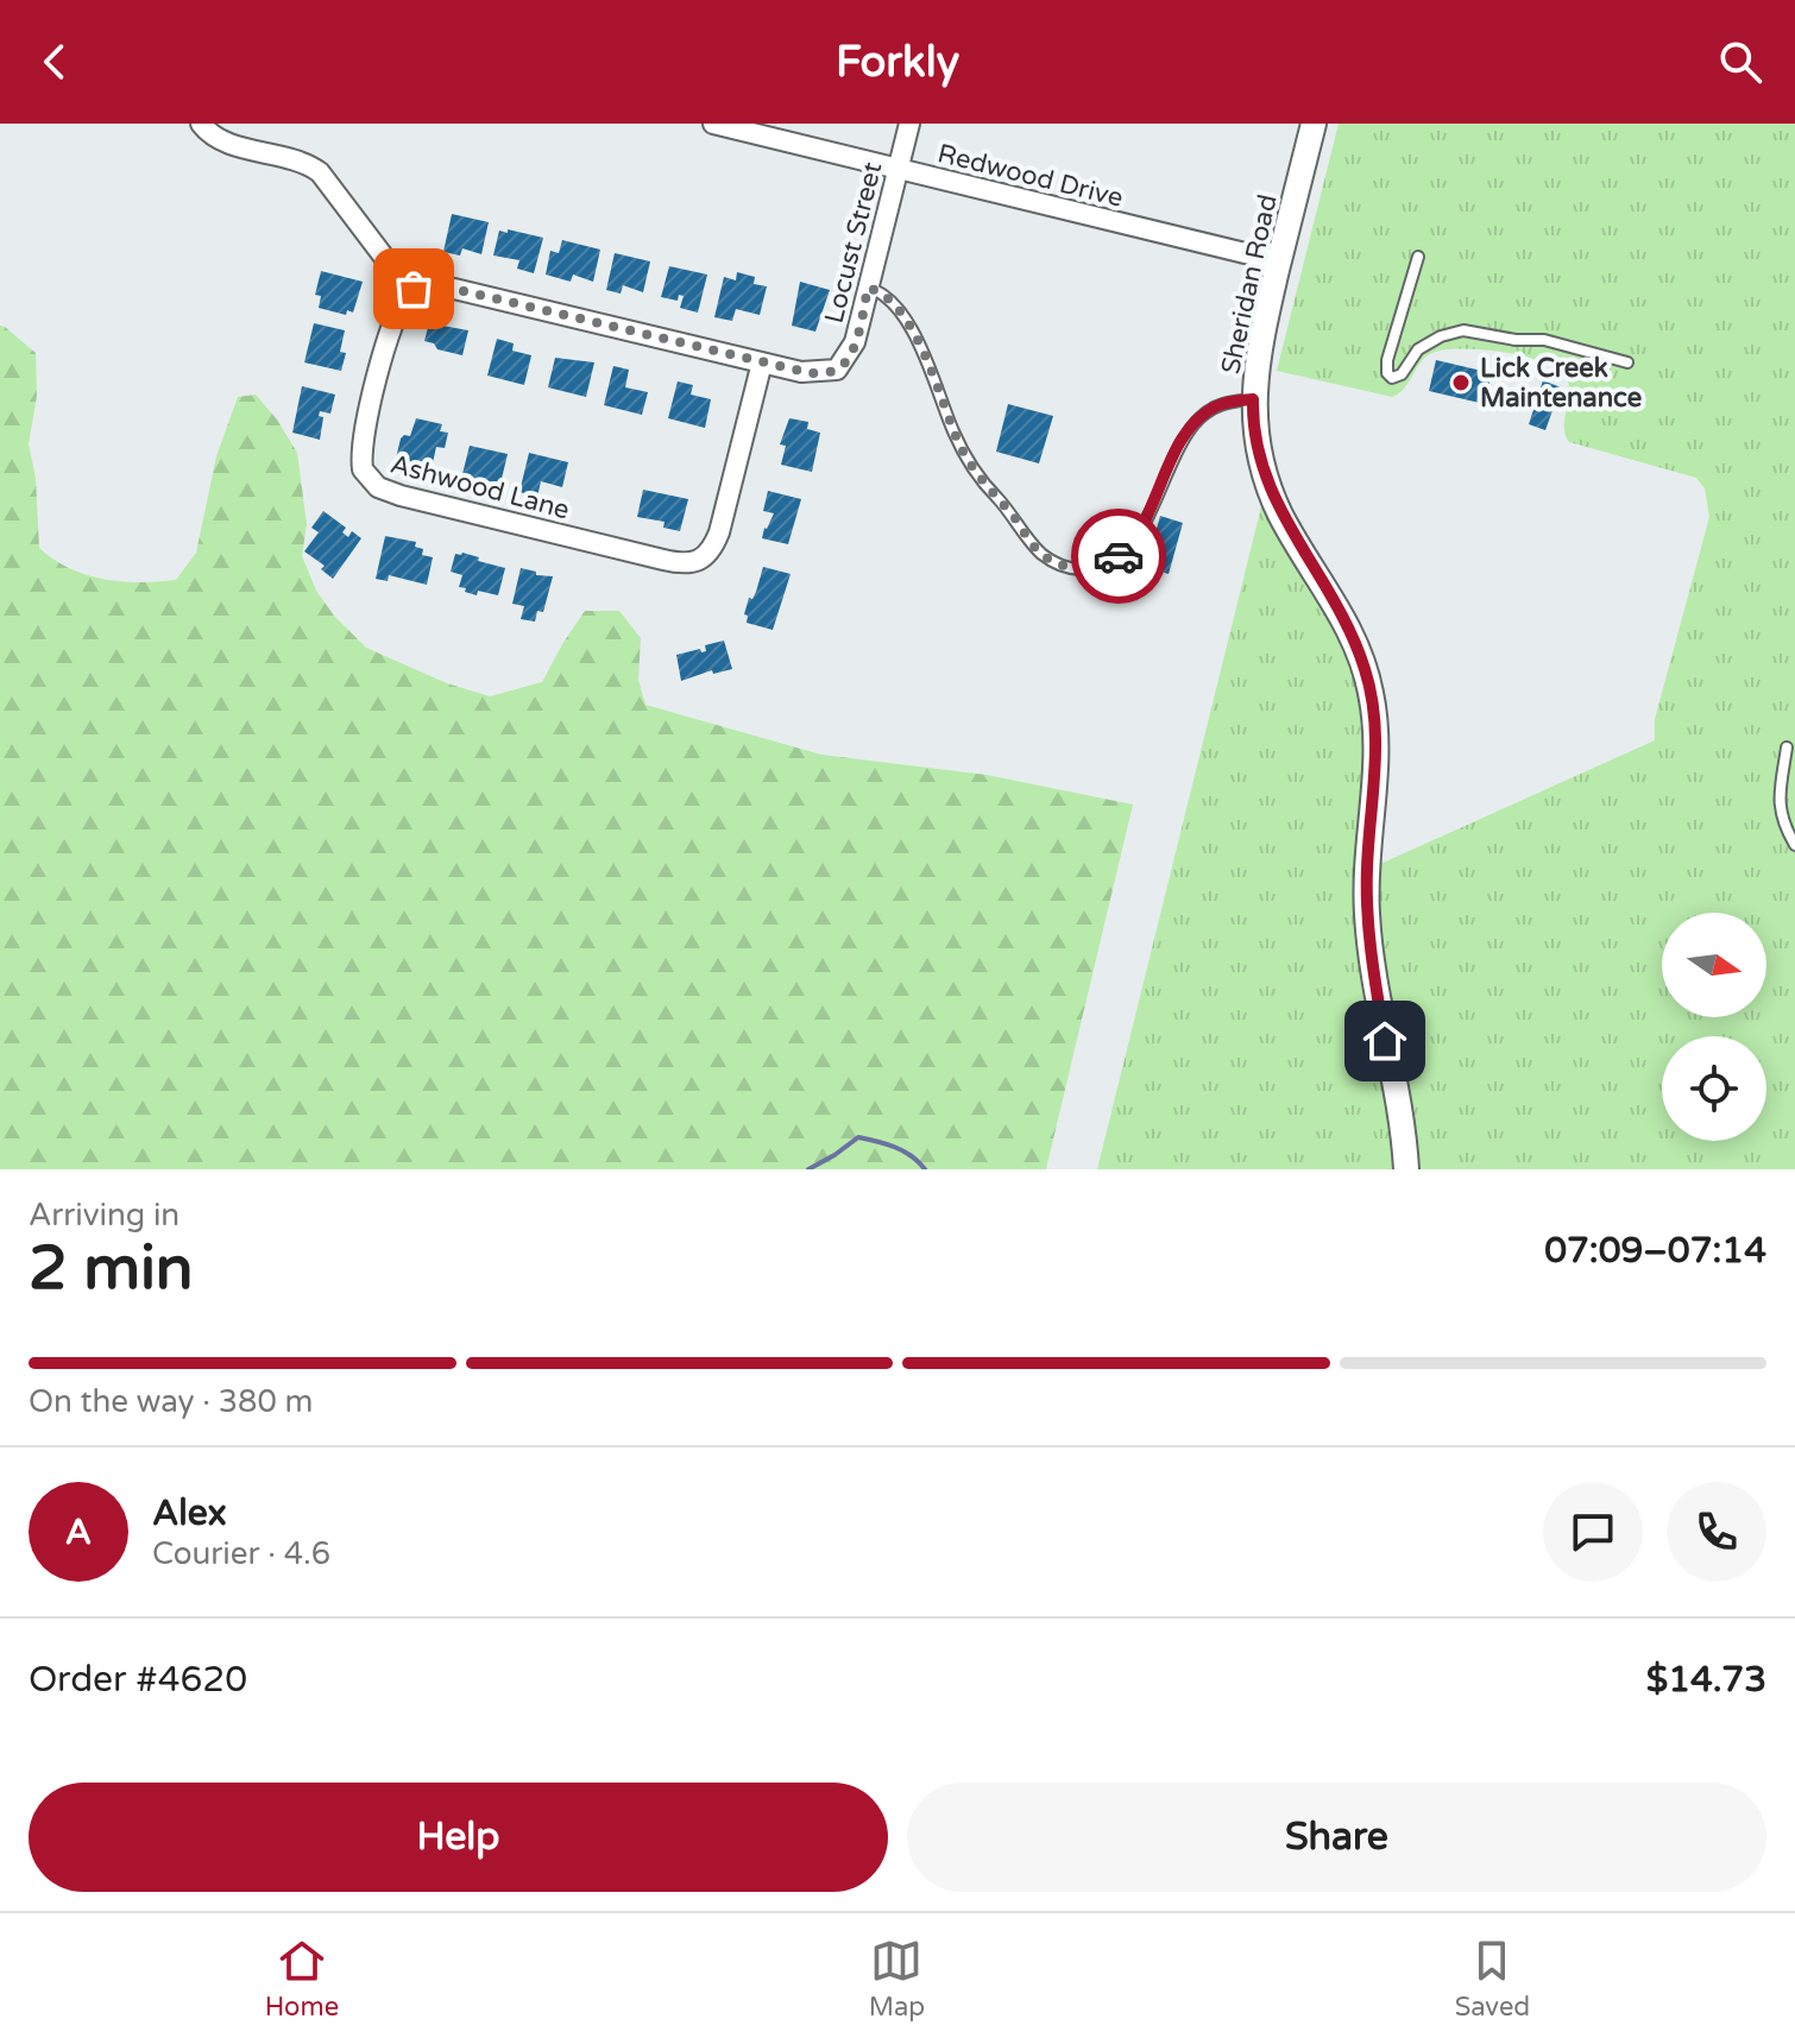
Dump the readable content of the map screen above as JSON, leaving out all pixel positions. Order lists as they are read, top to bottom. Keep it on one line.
{"streets":{"street":["Redwood Drive","Locust Street","Sheridan Road","Ashwood Lane"]},"crossings":[["Redwood Drive","Locust Street"],["Redwood Drive","Sheridan Road"],["Locust Street","Ashwood Lane"]],"places":["Lick Creek Maintenance"],"north":"right","page":{"header":"Forkly","heading":["2 min","Arriving in","07:09–07:14"],"panel":["Alex","Courier · 4.6","Order #4620","$14.73"],"bar":"On the way · 380 m","round":"A","buttons":["Help","Share"],"tabs":["Home","Map","Saved"]}}
